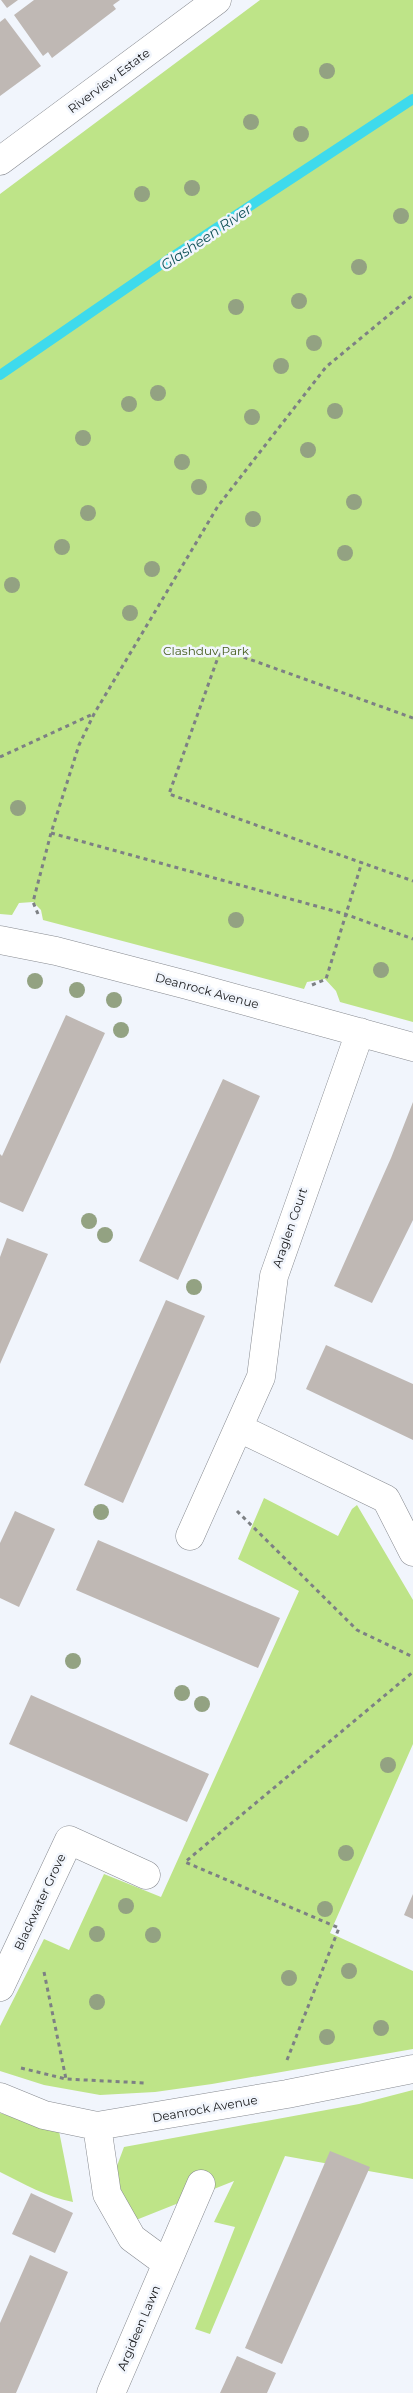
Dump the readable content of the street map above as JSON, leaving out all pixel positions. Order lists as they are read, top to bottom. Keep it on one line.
{"streets":{"street":["Riverview Estate","Deanrock Avenue","Araglen Court","Blackwater Grove","Argideen Lawn"]},"crossings":[["Deanrock Avenue","Araglen Court"]],"water":["Glasheen River"],"parks":["Clashduv Park"]}
